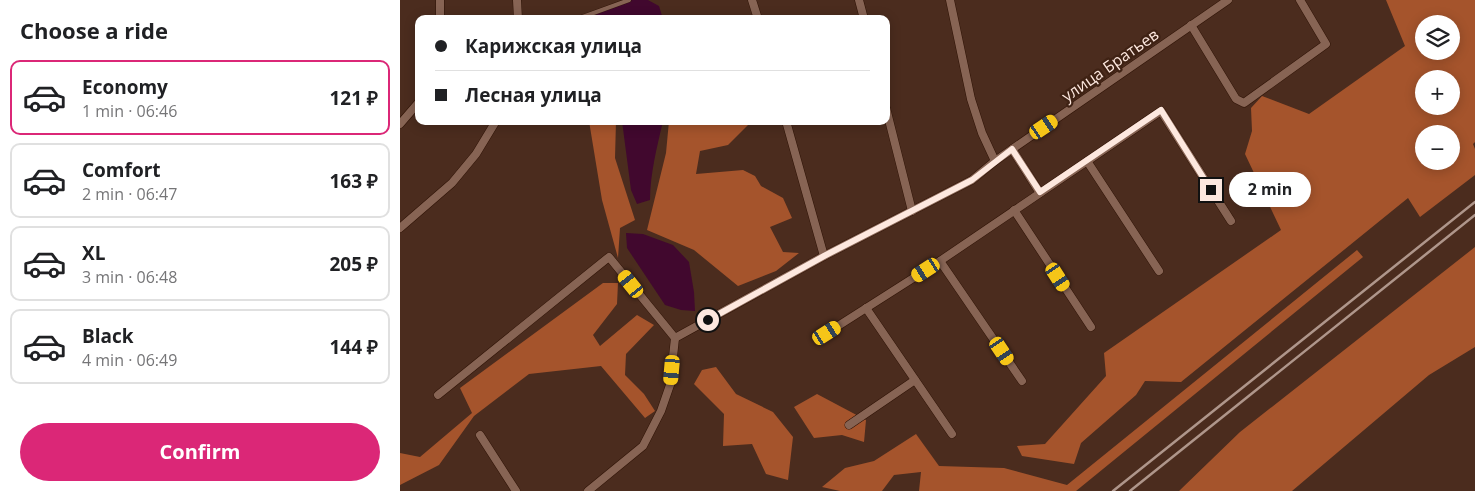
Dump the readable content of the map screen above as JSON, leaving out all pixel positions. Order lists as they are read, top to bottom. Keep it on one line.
{"streets":{"street":["улица Братьев"]},"page":{"heading":"Choose a ride","map_buttons":["+","−"],"banner":["Карижская улица","Лесная улица"],"list":[{"name":"Economy","note":"1 min · 06:46","value":"121 ₽"},{"name":"Comfort","note":"2 min · 06:47","value":"163 ₽"},{"name":"XL","note":"3 min · 06:48","value":"205 ₽"},{"name":"Black","note":"4 min · 06:49","value":"144 ₽"}],"bubble":"2 min","buttons":"Confirm"}}
